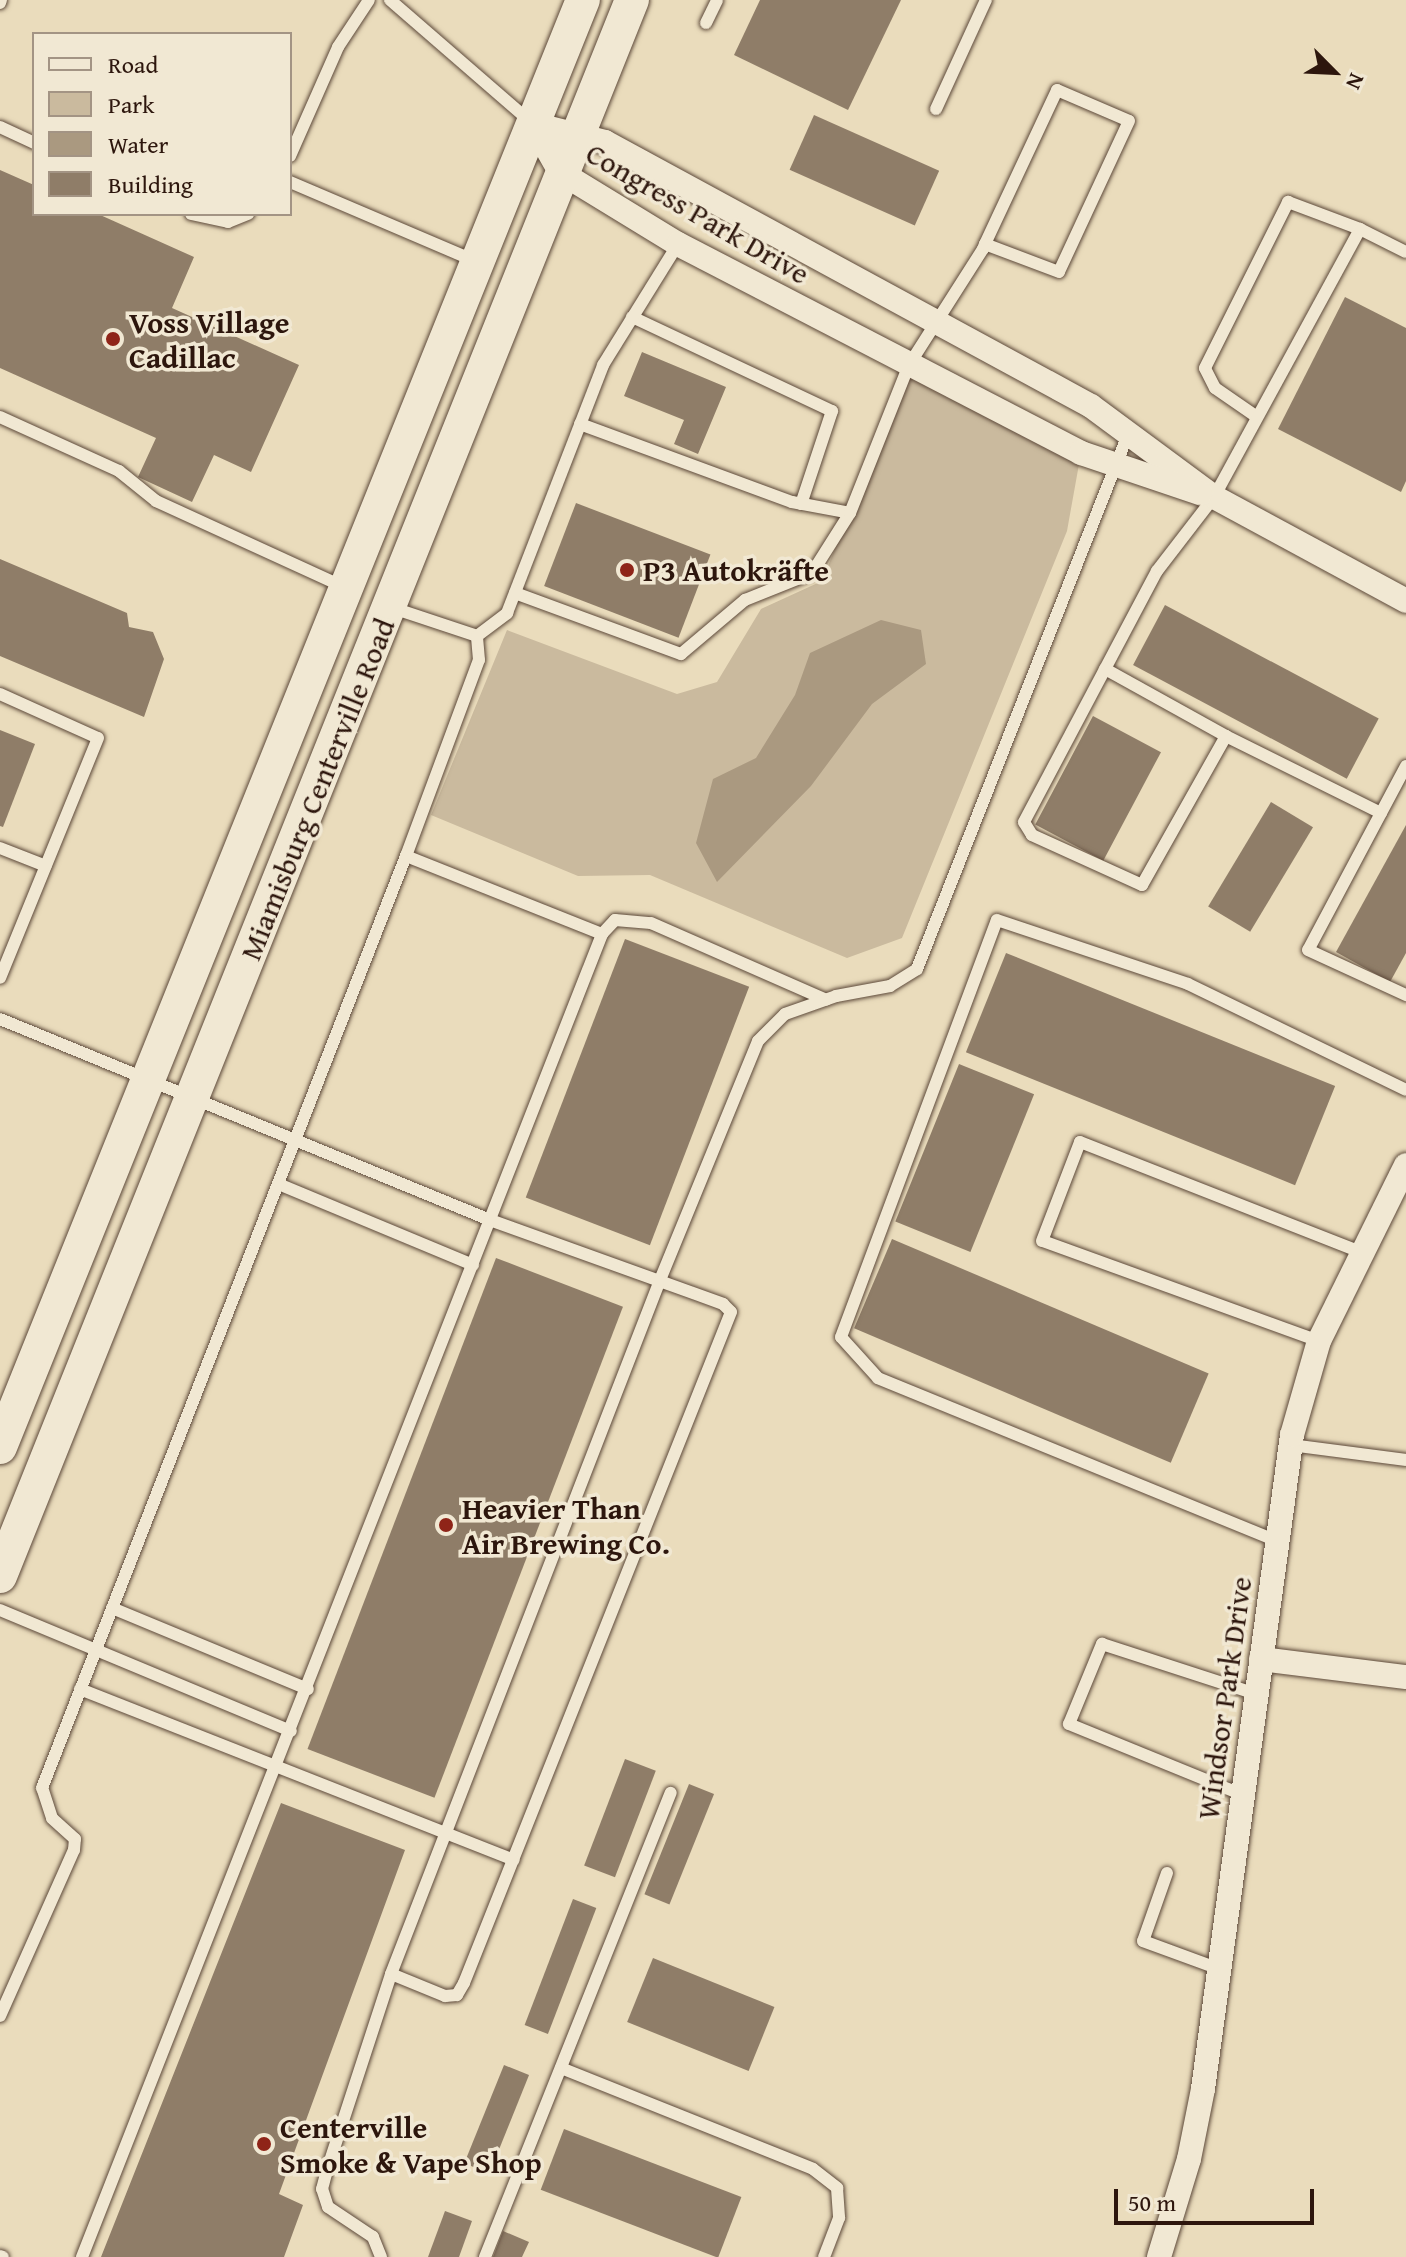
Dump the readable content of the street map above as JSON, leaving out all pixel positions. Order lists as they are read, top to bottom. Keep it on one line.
{"streets":{"main road":["Miamisburg Centerville Road"],"street":["Congress Park Drive","Windsor Park Drive"]},"crossings":[["Congress Park Drive","Miamisburg Centerville Road"]],"places":["Voss Village Cadillac","P3 Autokräfte","Heavier Than Air Brewing Co.","Centerville Smoke & Vape Shop"],"legend":["Road","Park","Water","Building"],"scale_bar":"50 m","north":"bottom right"}
